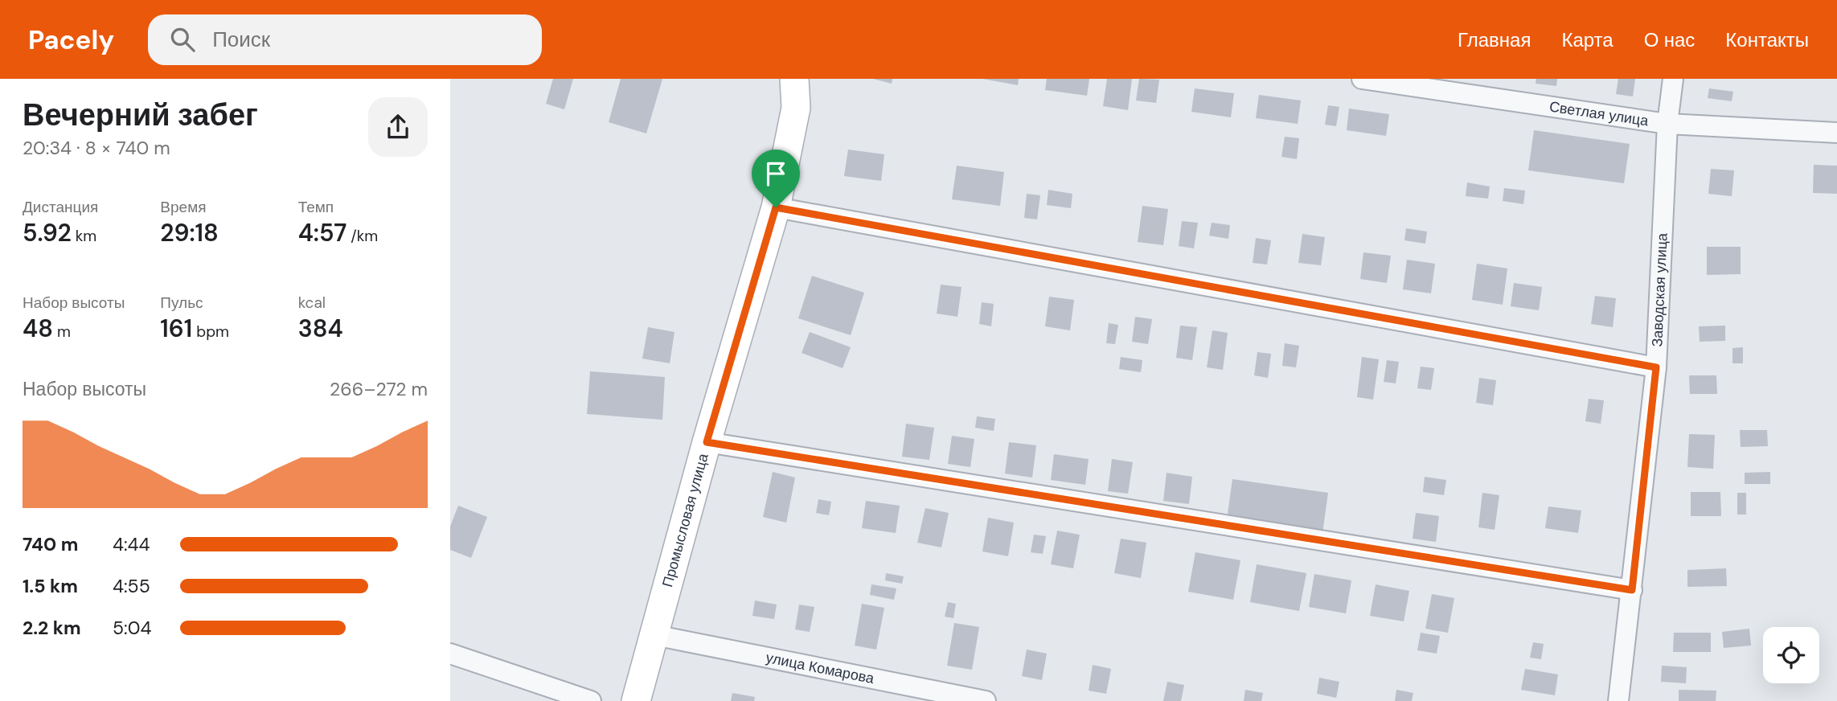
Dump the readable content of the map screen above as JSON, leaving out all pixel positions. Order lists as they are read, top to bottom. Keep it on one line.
{"streets":{"main road":["Промысловая улица"],"street":["Светлая улица","Заводская улица","улица Комарова"]},"crossings":[["Светлая улица","Заводская улица"],["Промысловая улица","улица Комарова"]],"page":{"header":"Pacely","search":"Поиск","nav":["Главная","Карта","О нас","Контакты"],"heading":["Вечерний забег","20:34 · 8 × 740 m"],"stats":[["Дистанция","5.92 km"],["Время","29:18"],["Темп","4:57 /km"],["Набор высоты","48 m"],["Пульс","161 bpm"],["kcal","384"]],"chart":["Набор высоты","266–272 m"],"list":[{"name":"740 m","note":"4:44"},{"name":"1.5 km","note":"4:55"},{"name":"2.2 km","note":"5:04"}]}}
